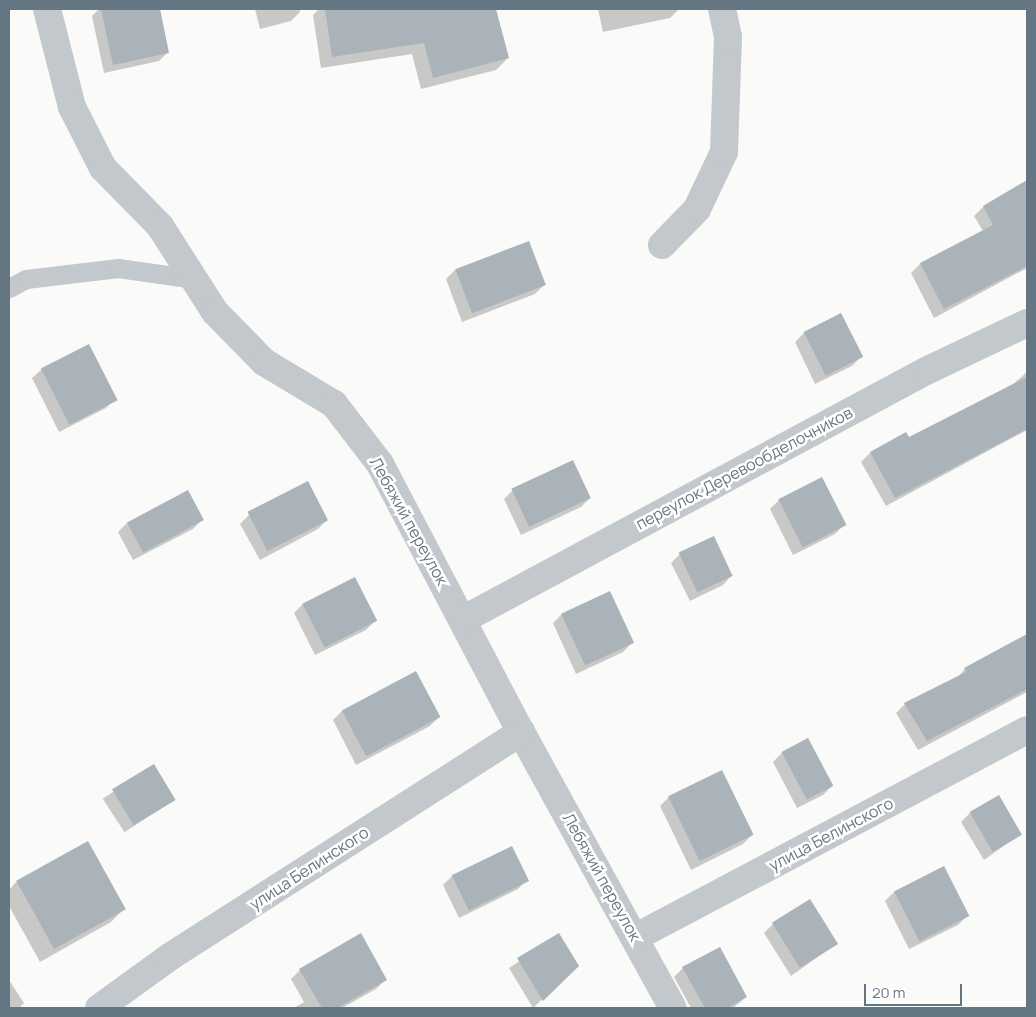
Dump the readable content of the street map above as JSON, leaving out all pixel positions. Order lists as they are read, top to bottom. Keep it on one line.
{"streets":{"street":["переулок Деревообделочников","Лебяжий переулок","улица Белинского"]},"crossings":[["переулок Деревообделочников","Лебяжий переулок"],["Лебяжий переулок","улица Белинского"]],"scale_bar":"20 m"}
